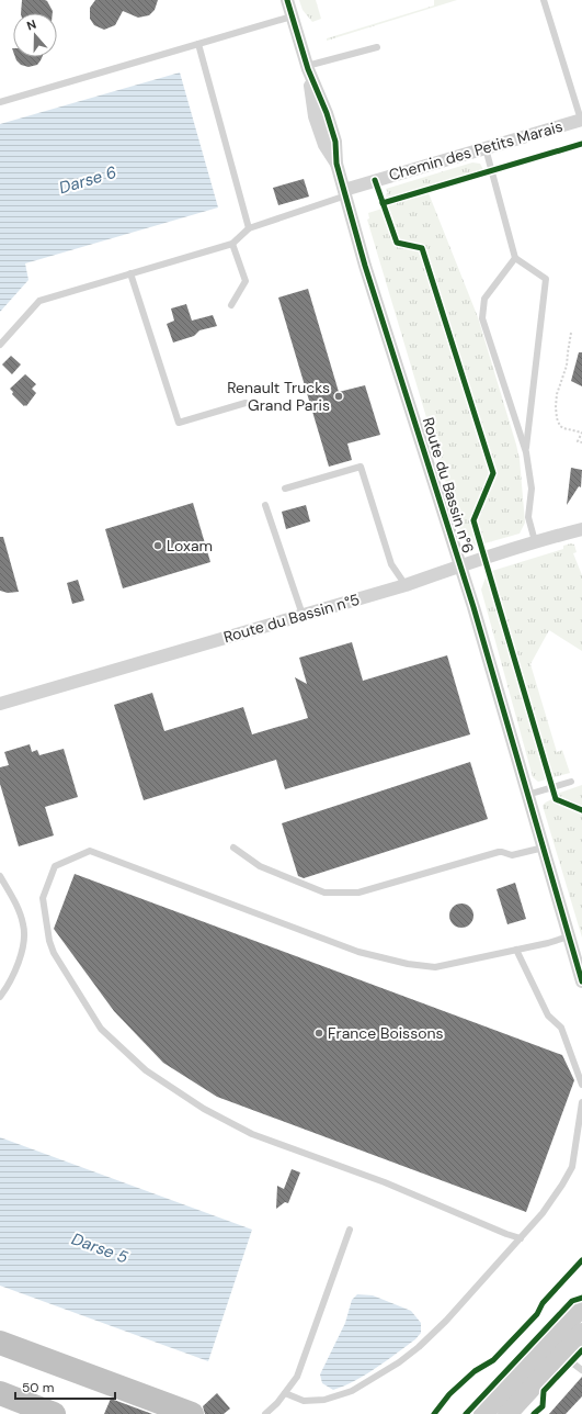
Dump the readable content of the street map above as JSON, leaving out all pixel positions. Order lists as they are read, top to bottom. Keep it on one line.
{"streets":{"street":["Chemin des Petits Marais","Route du Bassin n°6","Route du Bassin n°5"]},"crossings":[["Chemin des Petits Marais","Route du Bassin n°6"],["Route du Bassin n°6","Route du Bassin n°5"]],"water":["Darse 6","Darse 5"],"places":["Renault Trucks Grand Paris","Loxam","France Boissons"],"scale_bar":"50 m","north":"top"}
